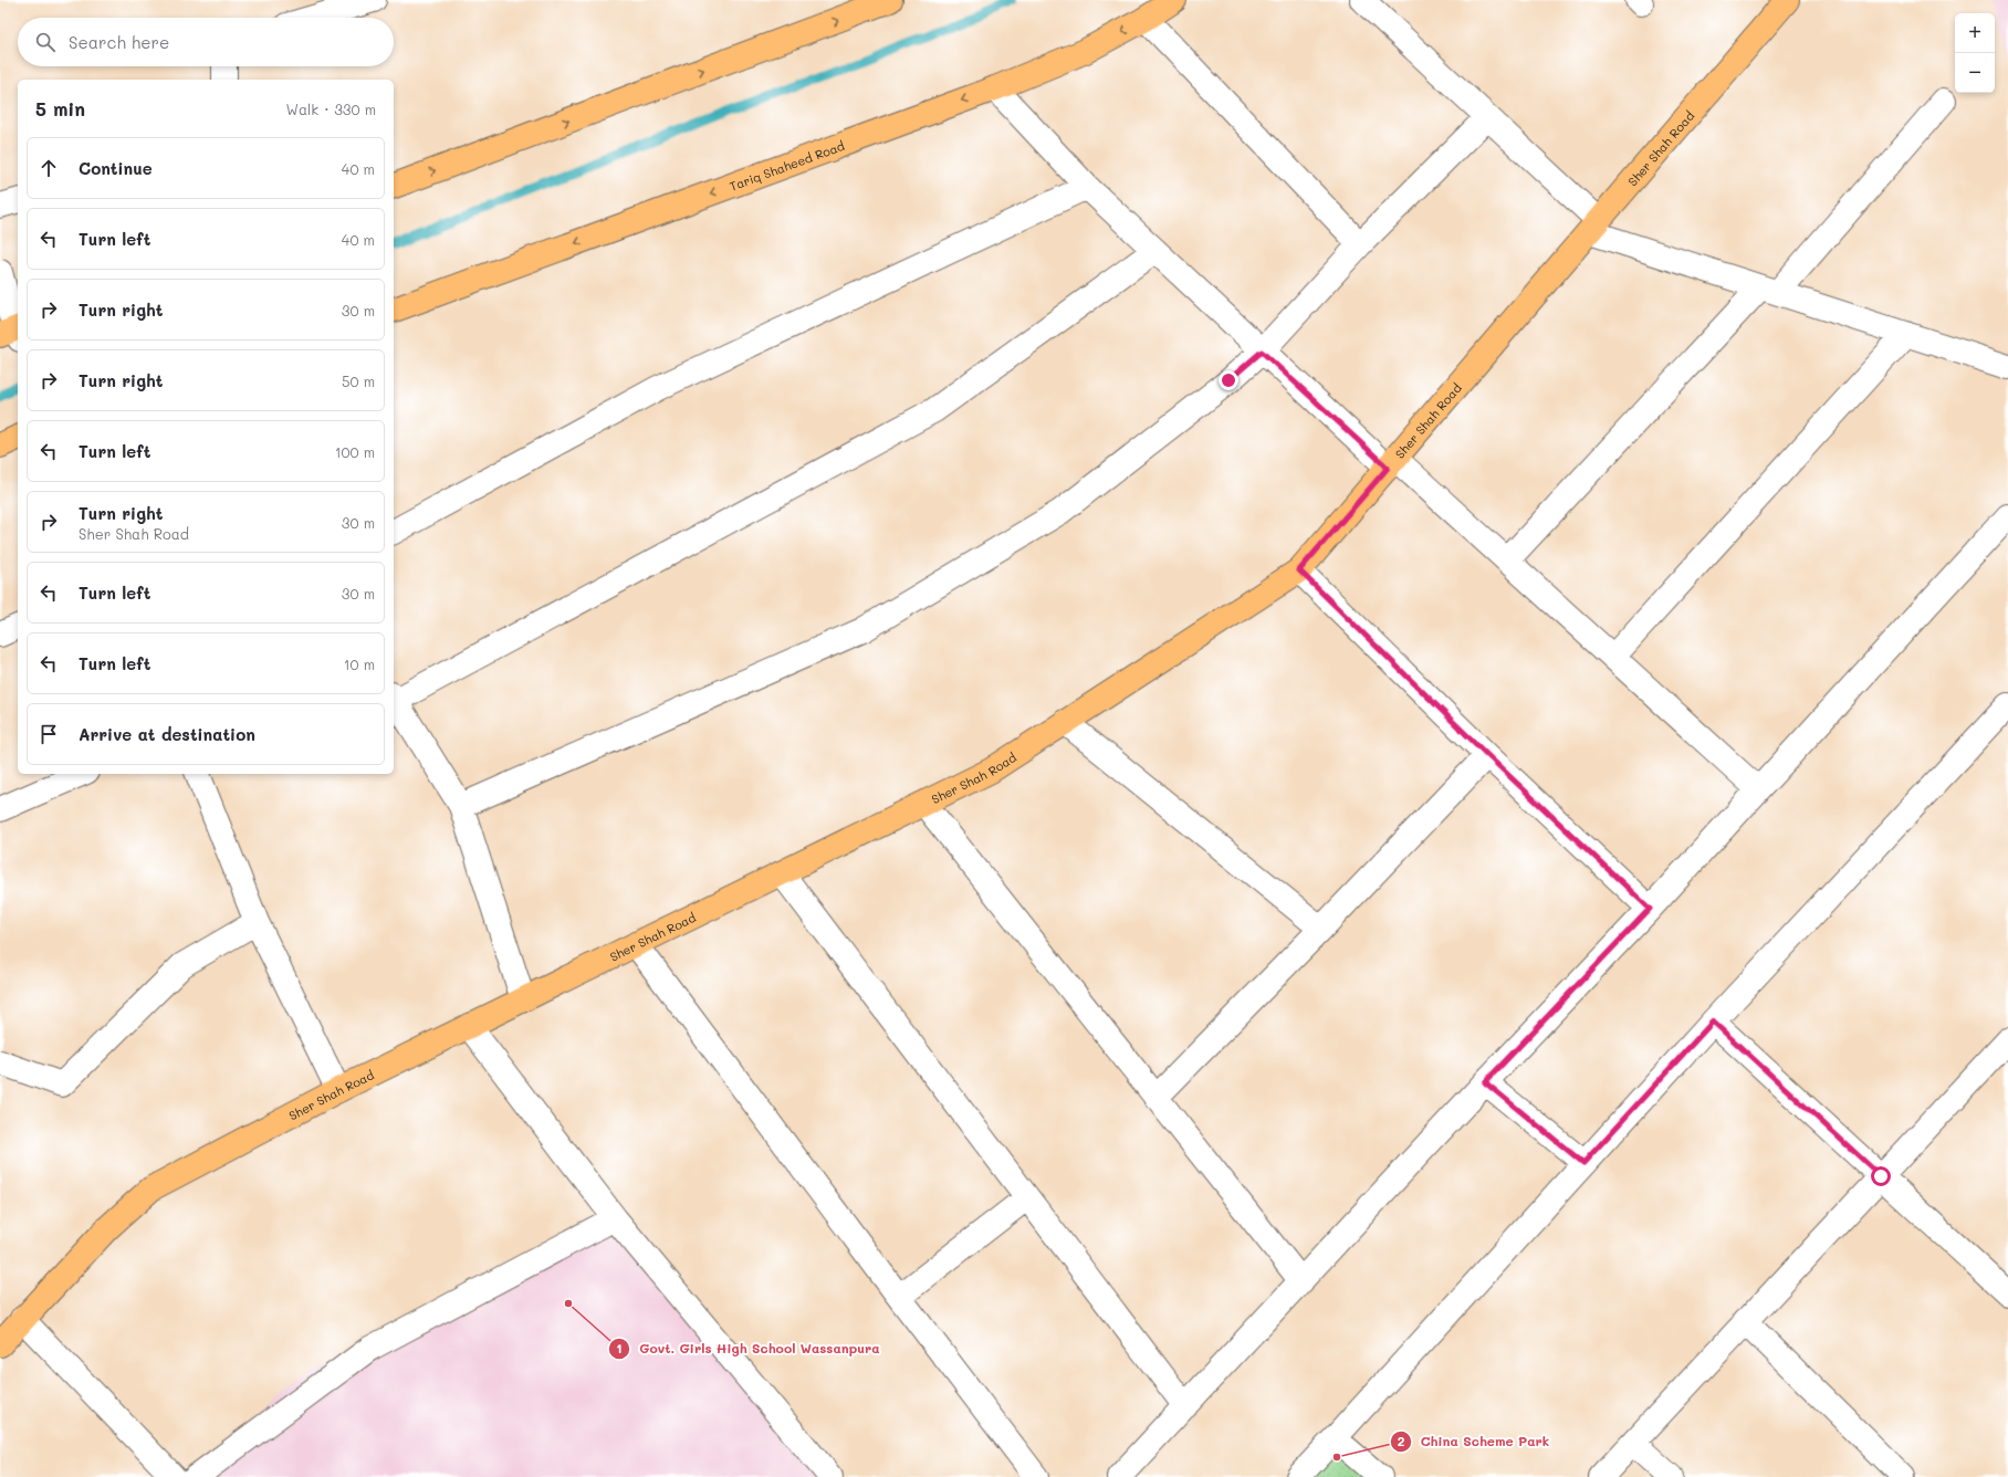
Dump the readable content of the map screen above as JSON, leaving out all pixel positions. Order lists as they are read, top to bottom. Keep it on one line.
{"streets":{"main road":["Sher Shah Road","Tariq Shaheed Road"]},"places":["Govt. Girls High School Wassanpura","China Scheme Park"],"page":{"map_buttons":["+","−"],"search":"Search here","heading":["5 min","Walk · 330 m"],"list":[["Continue","40 m"],["Turn left","40 m"],["Turn right","30 m"],["Turn right","50 m"],["Turn left","100 m"],["Turn right","Sher Shah Road","30 m"],["Turn left","30 m"],["Turn left","10 m"],"Arrive at destination"]}}
